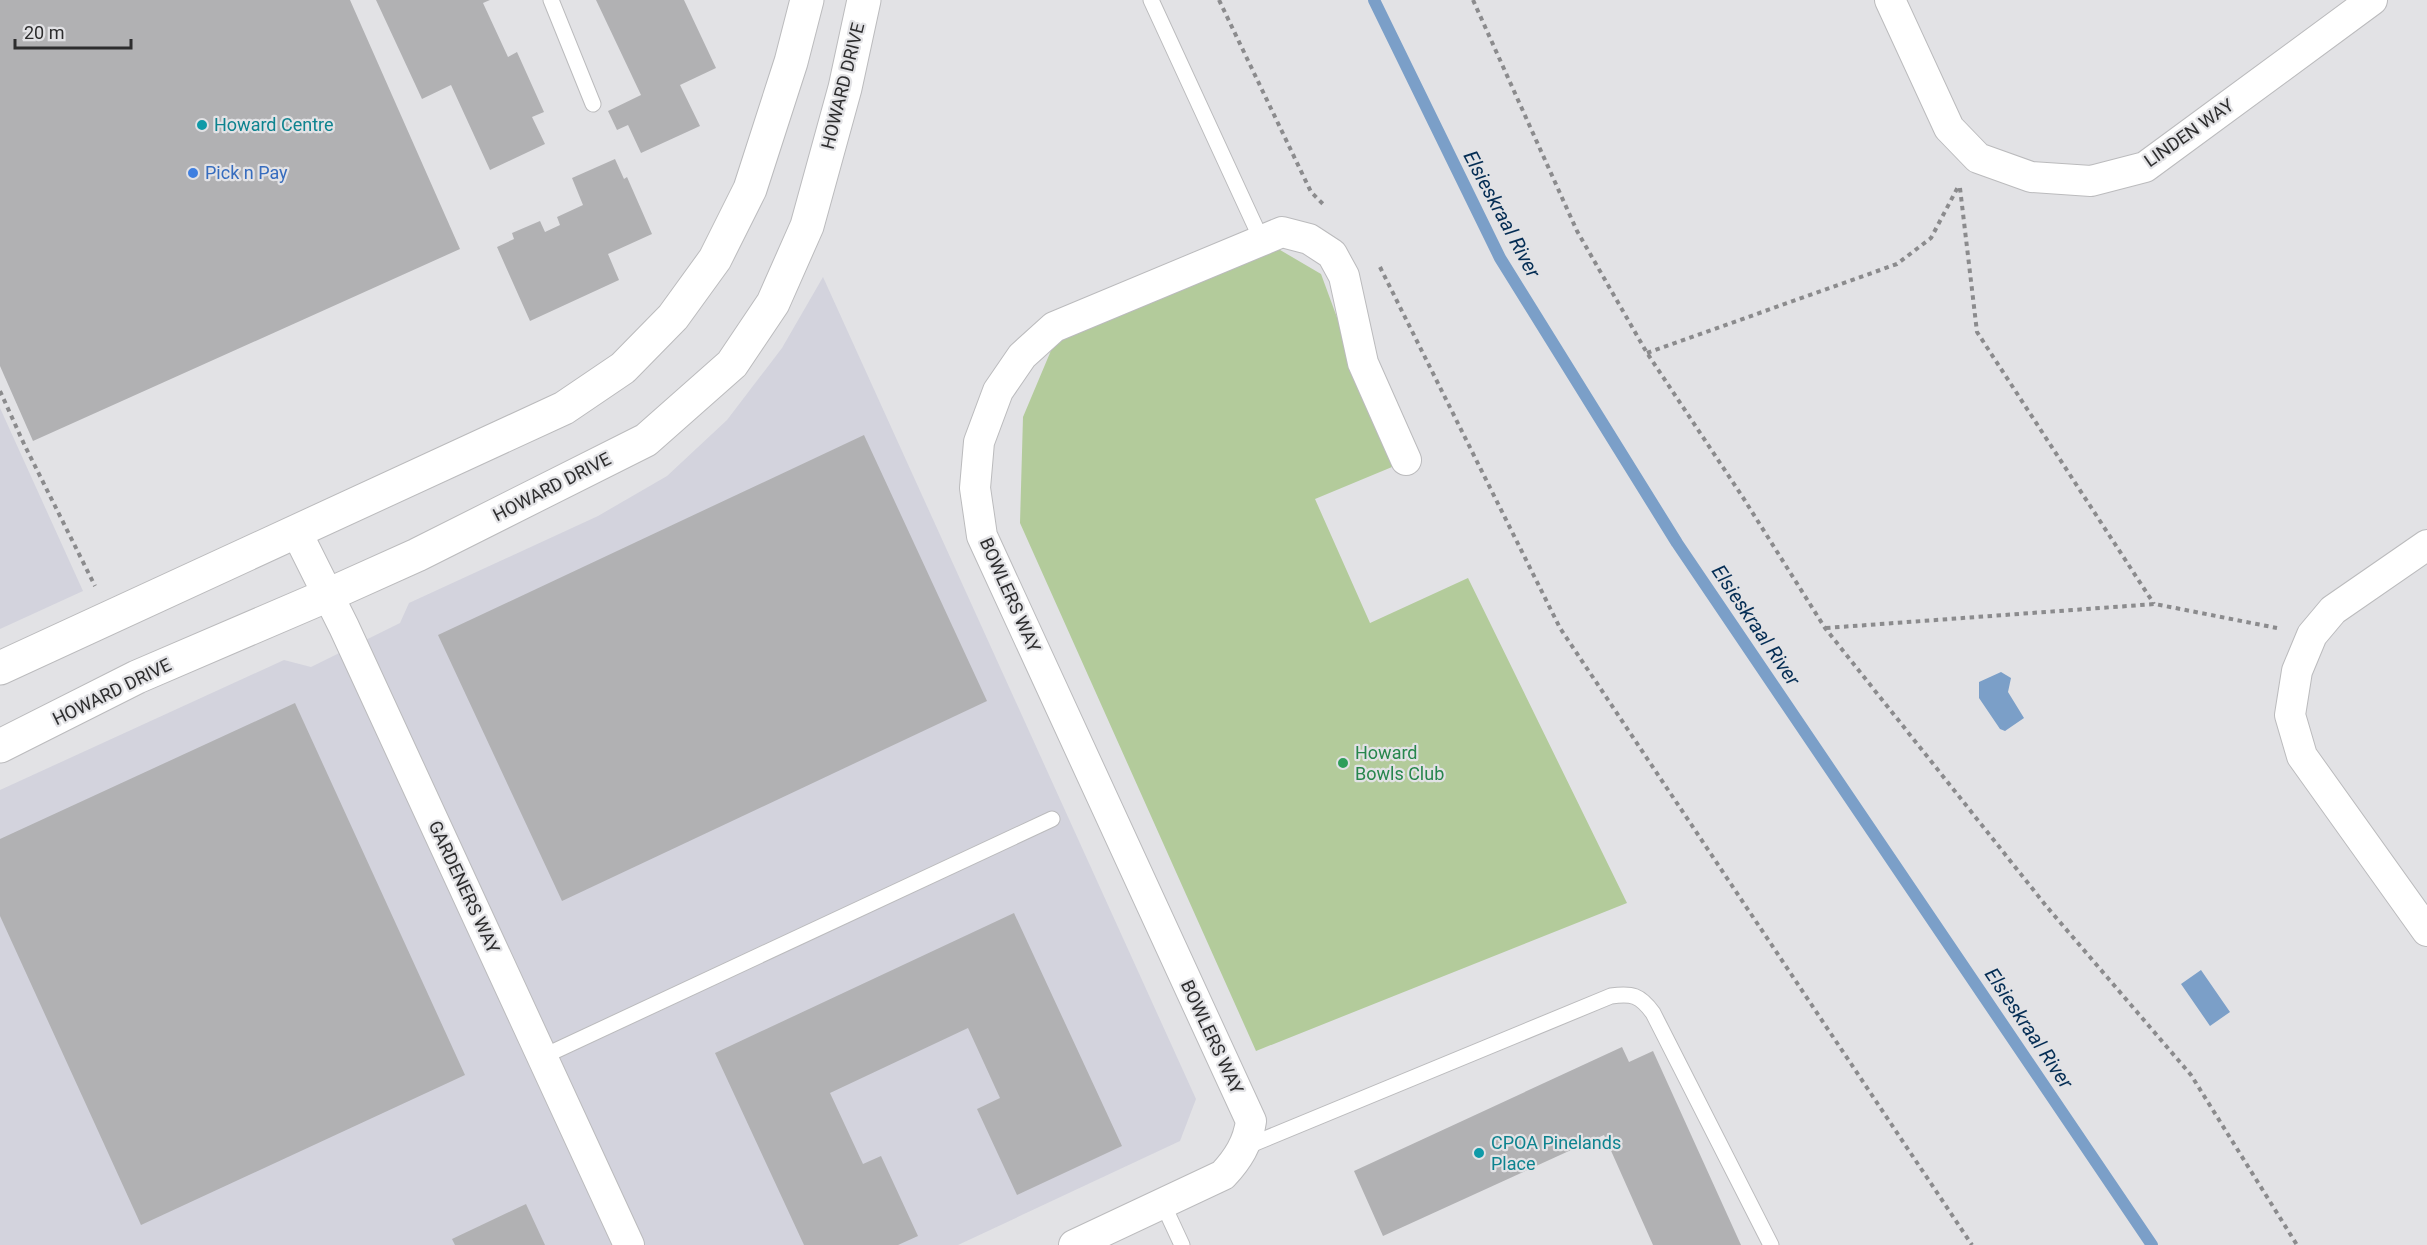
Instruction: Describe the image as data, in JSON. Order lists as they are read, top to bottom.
{
  "streets": {
    "street": [
      "HOWARD DRIVE",
      "LINDEN WAY",
      "BOWLERS WAY",
      "GARDENERS WAY"
    ]
  },
  "crossings": [
    ["HOWARD DRIVE", "GARDENERS WAY"]
  ],
  "water": ["Elsieskraal River"],
  "places": [
    "Howard Centre",
    "Pick n Pay",
    "Howard Bowls Club",
    "CPOA Pinelands Place"
  ],
  "scale_bar": "20 m"
}
